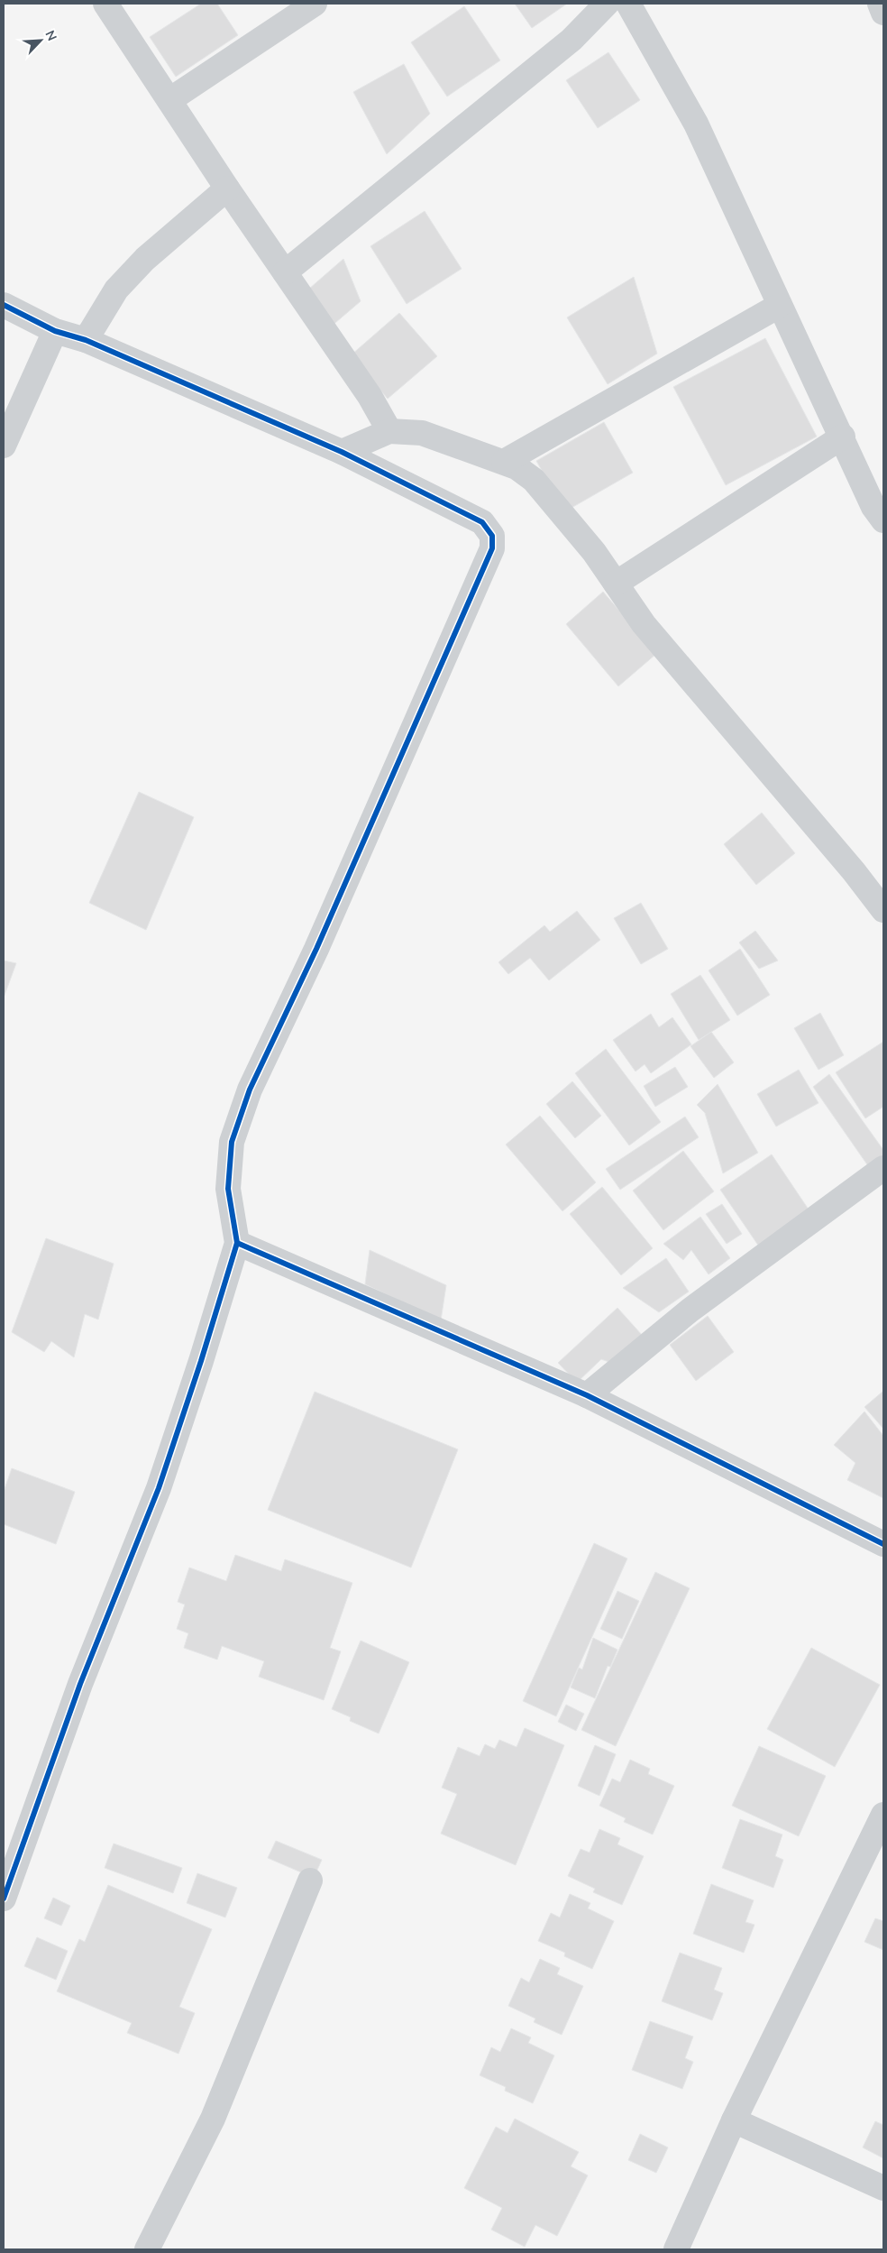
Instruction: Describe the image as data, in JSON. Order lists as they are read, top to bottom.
{
  "north": "top right"
}
